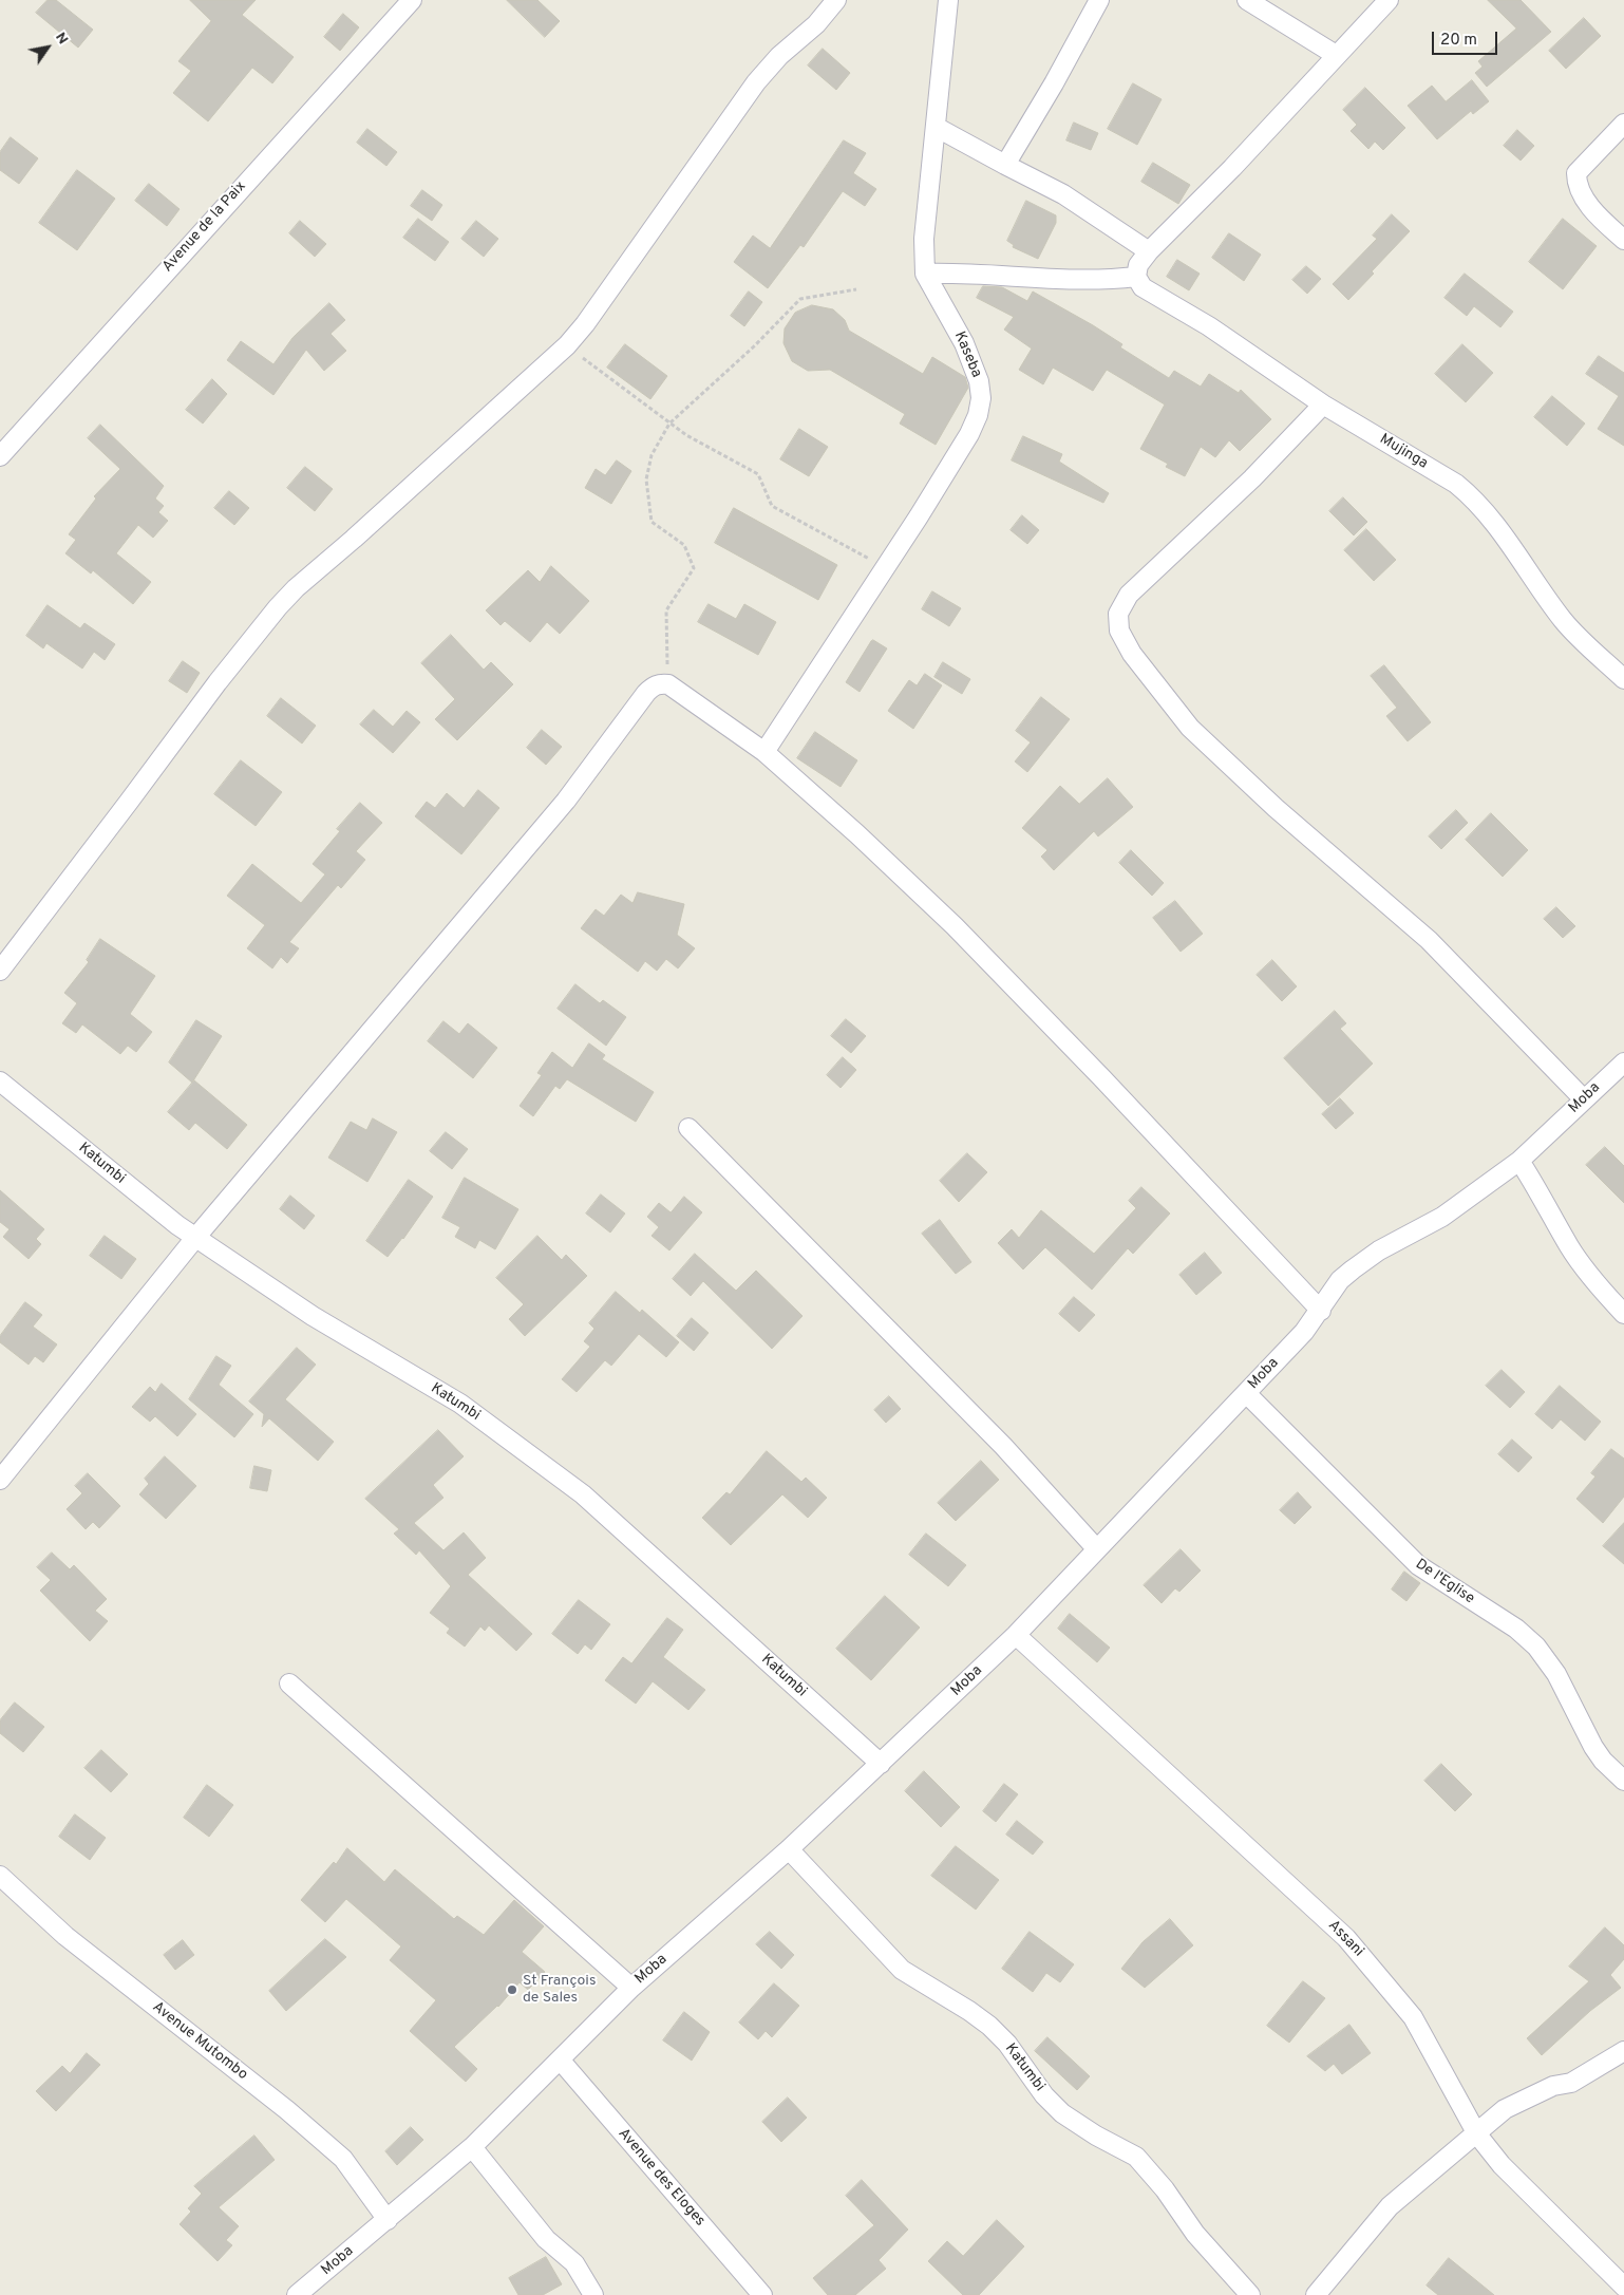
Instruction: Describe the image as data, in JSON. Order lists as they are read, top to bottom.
{
  "streets": {
    "street": [
      "Avenue de la Paix",
      "Kaseba",
      "Mujinga",
      "Moba",
      "Katumbi",
      "De l'Eglise",
      "Assani",
      "Avenue Mutombo",
      "Avenue des Eloges"
    ]
  },
  "crossings": [
    ["Moba", "Katumbi"],
    ["Moba", "De l'Eglise"],
    ["Moba", "Assani"],
    ["Moba", "Avenue Mutombo"],
    ["Moba", "Avenue des Eloges"]
  ],
  "places": ["St François de Sales"],
  "scale_bar": "20 m",
  "north": "top right"
}
